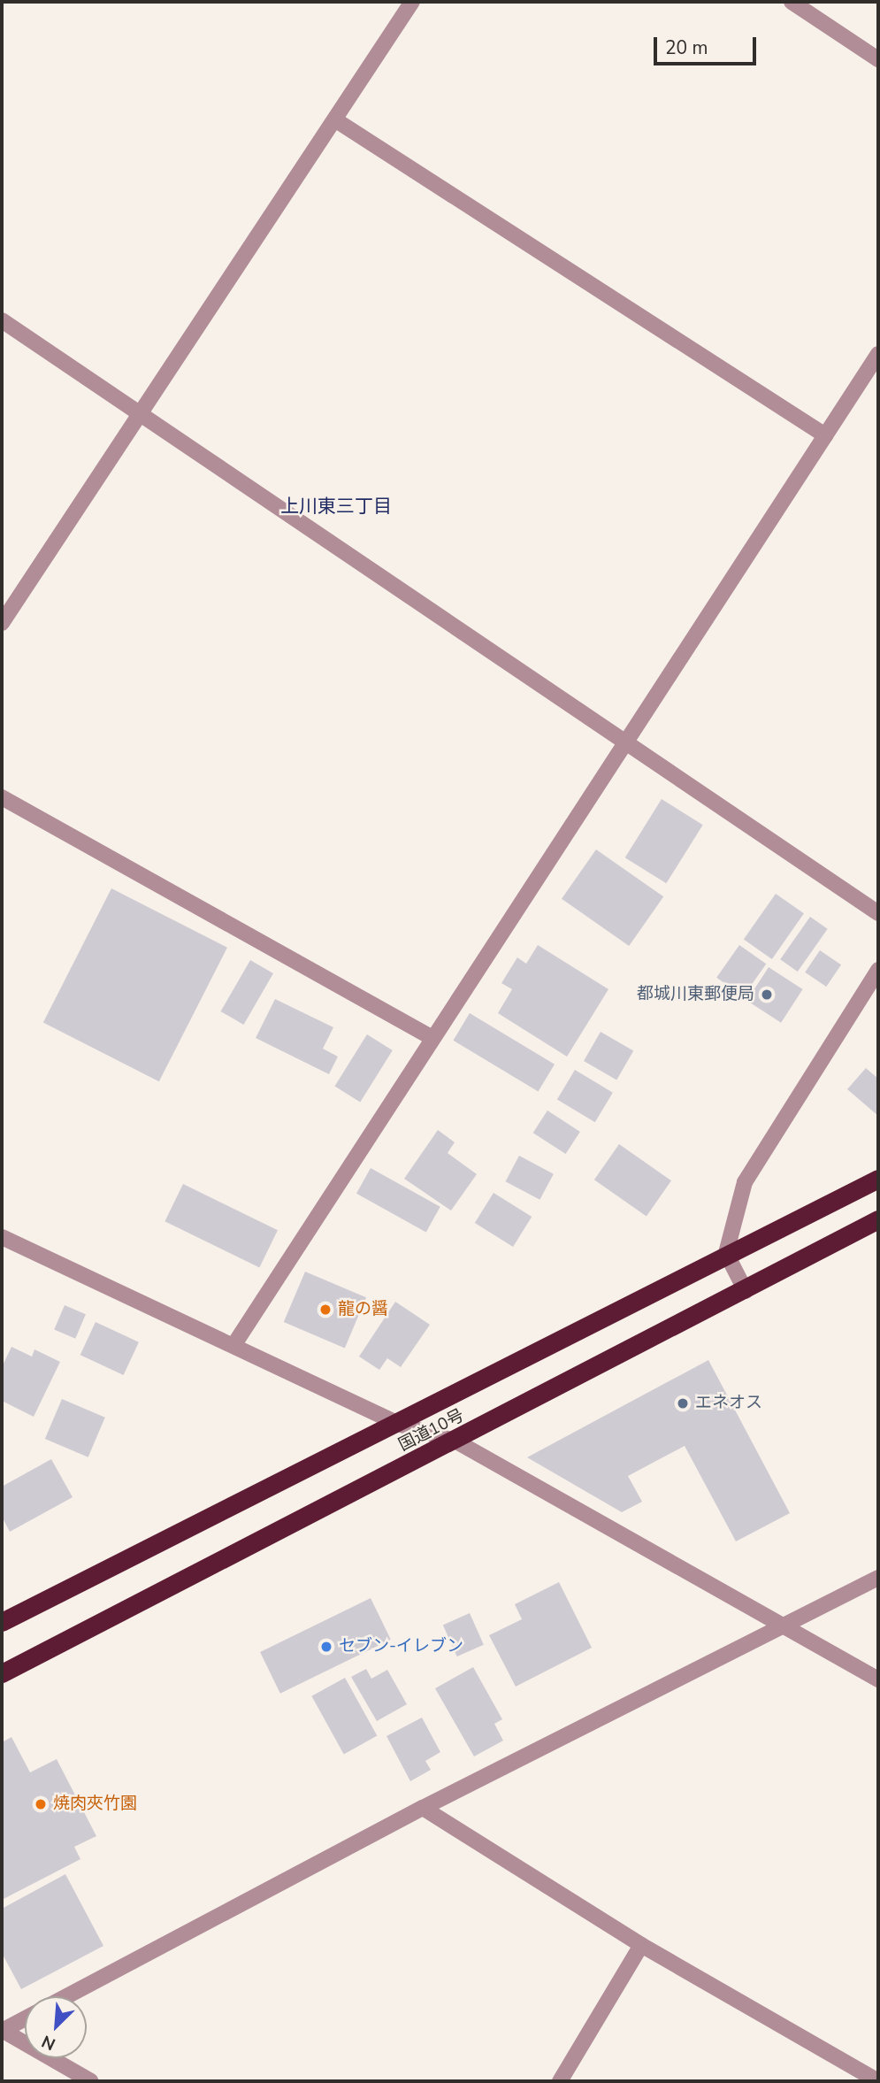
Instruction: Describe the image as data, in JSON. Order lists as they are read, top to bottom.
{
  "streets": {
    "highway": ["国道10号"]
  },
  "districts": ["上川東三丁目"],
  "places": [
    "都城川東郵便局",
    "龍の醤",
    "エネオス",
    "セブン-イレブン",
    "焼肉夾竹園"
  ],
  "scale_bar": "20 m",
  "north": "bottom left"
}
